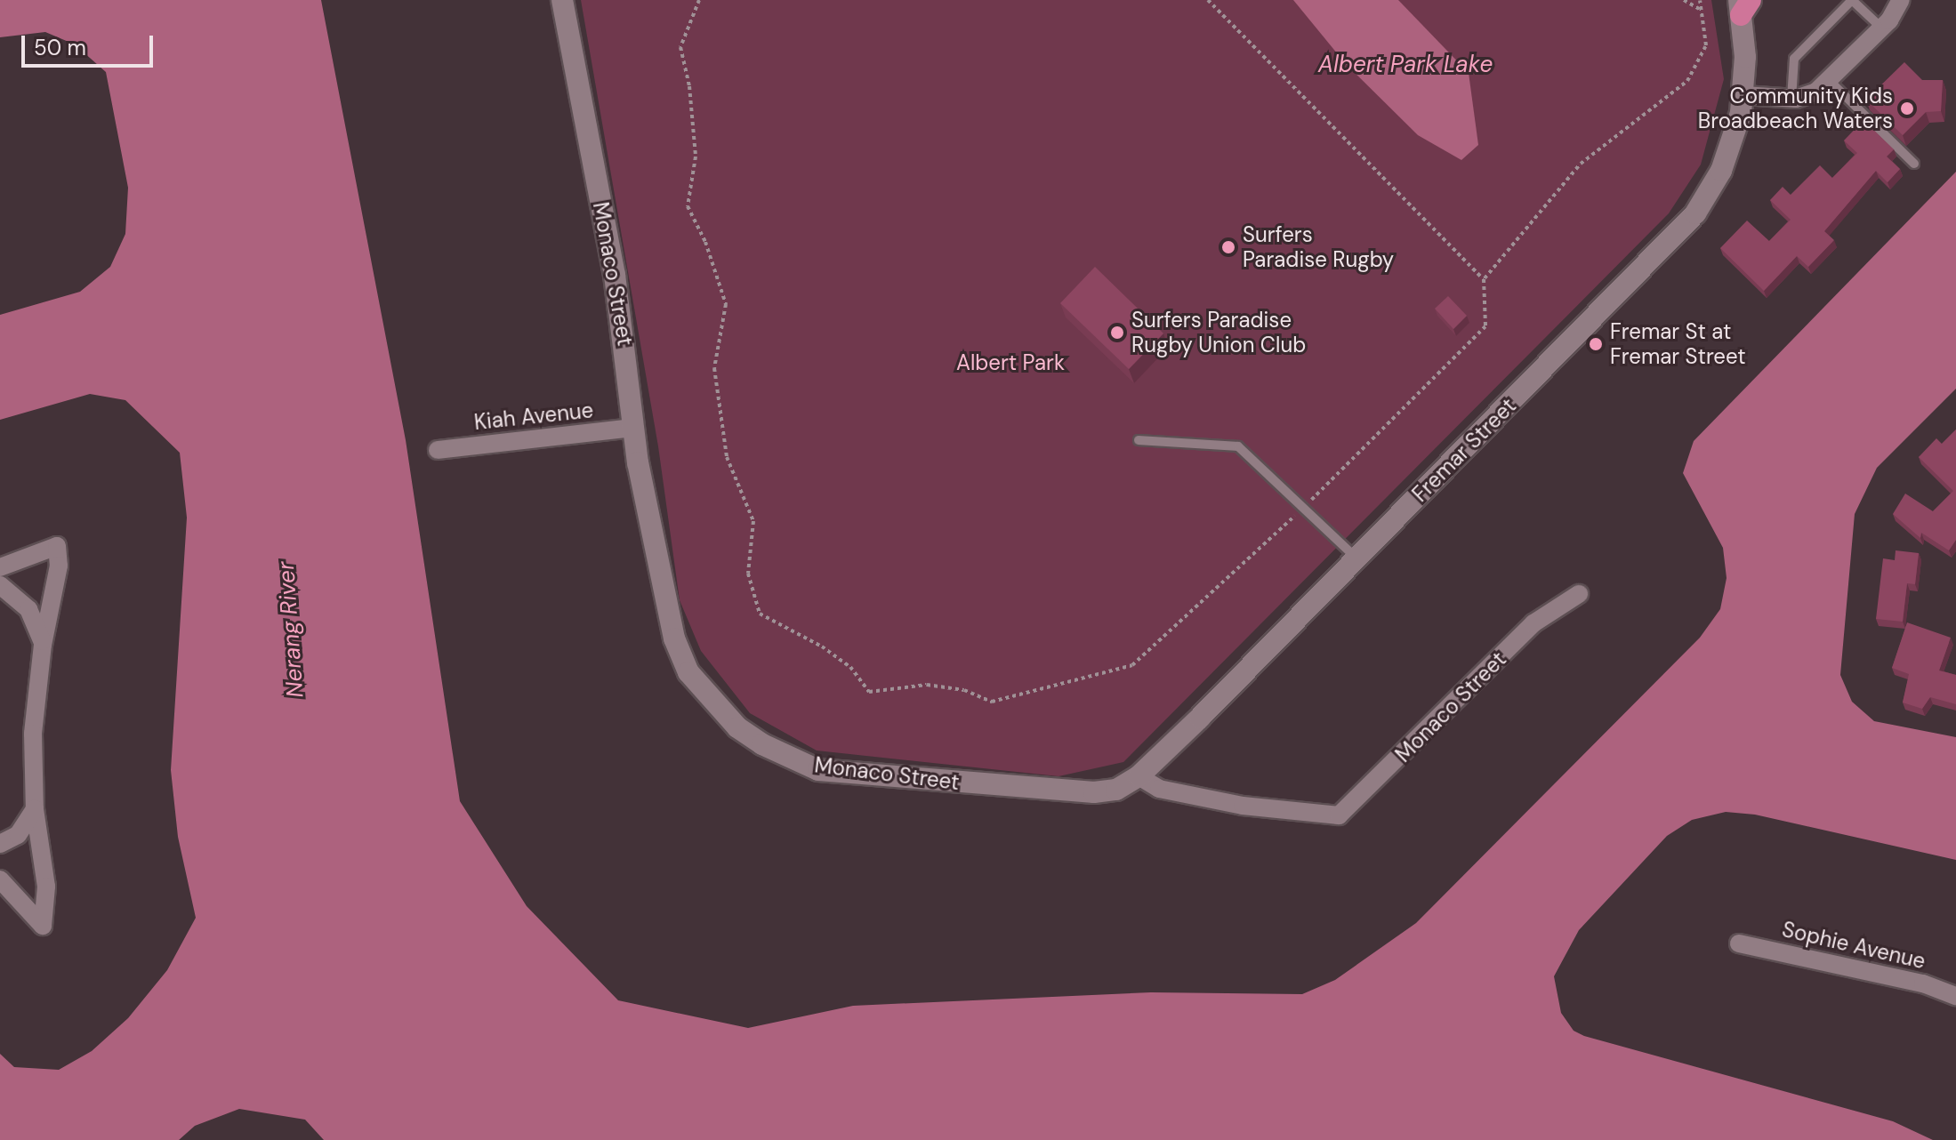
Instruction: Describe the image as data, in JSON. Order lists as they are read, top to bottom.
{
  "streets": {
    "street": [
      "Monaco Street",
      "Kiah Avenue",
      "Fremar Street",
      "Sophie Avenue"
    ]
  },
  "crossings": [
    ["Monaco Street", "Kiah Avenue"],
    ["Monaco Street", "Fremar Street"]
  ],
  "water": ["Albert Park Lake", "Nerang River"],
  "parks": ["Albert Park"],
  "places": [
    "Community Kids Broadbeach Waters",
    "Surfers Paradise Rugby",
    "Surfers Paradise Rugby Union Club",
    "Fremar St at Fremar Street"
  ],
  "scale_bar": "50 m"
}
